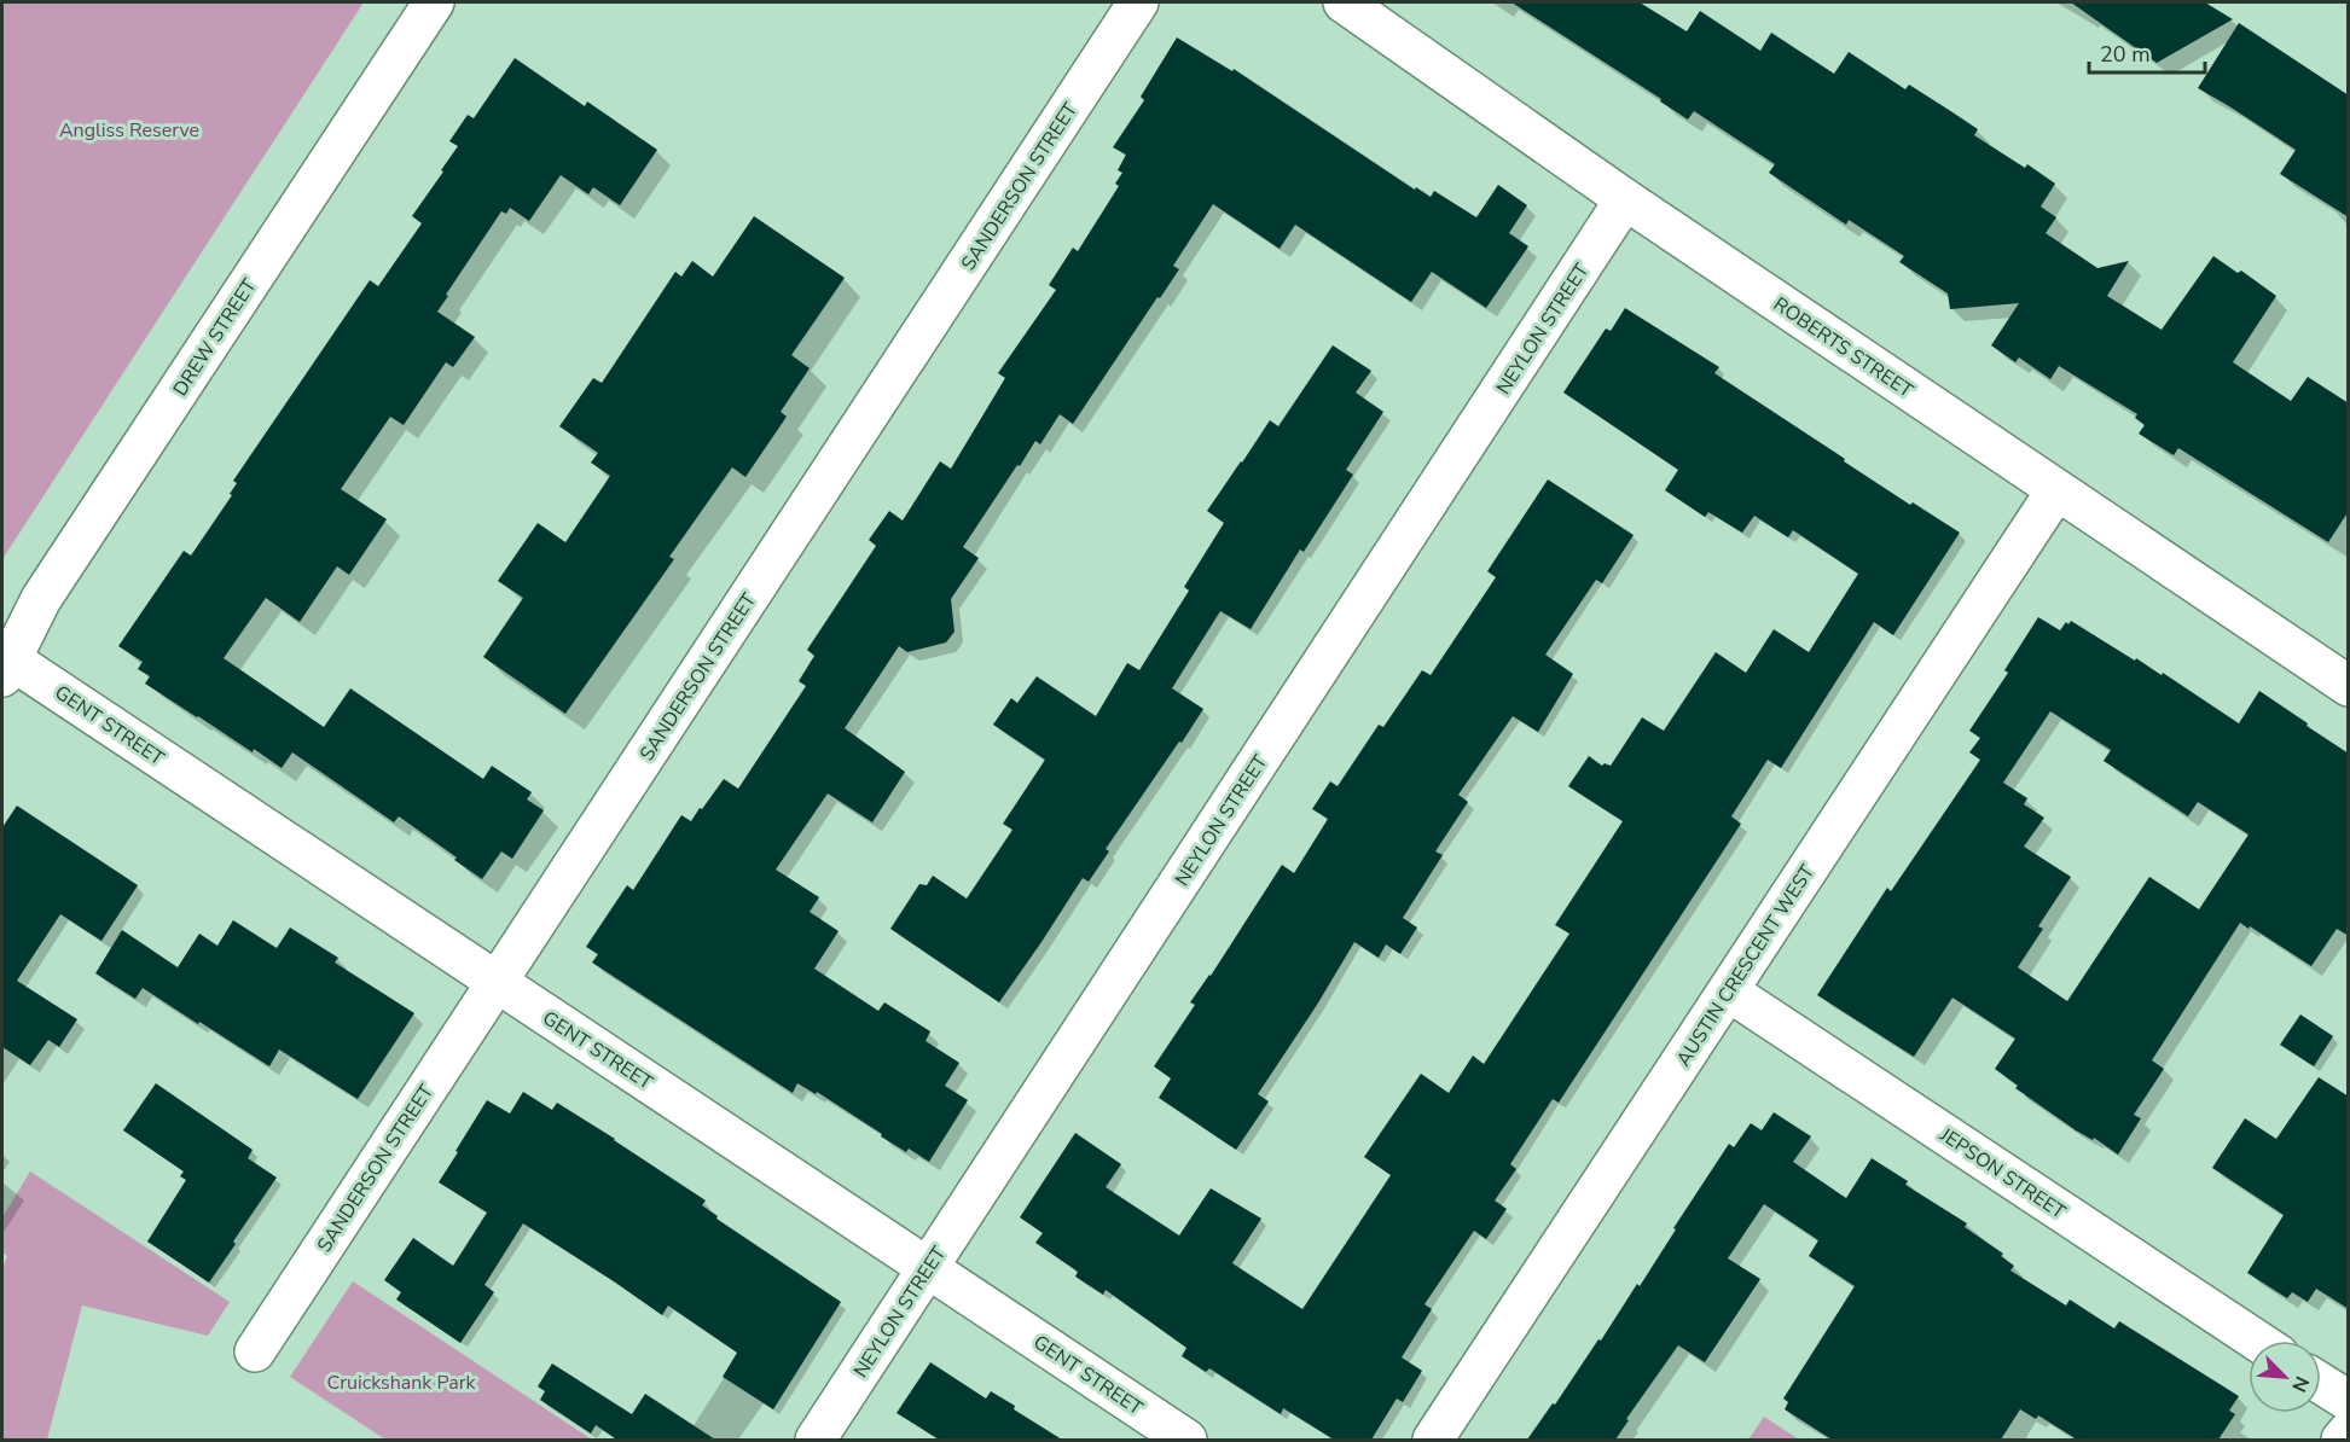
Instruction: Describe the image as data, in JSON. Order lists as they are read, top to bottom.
{
  "streets": {
    "street": [
      "SANDERSON STREET",
      "NEYLON STREET",
      "DREW STREET",
      "ROBERTS STREET",
      "GENT STREET",
      "AUSTIN CRESCENT WEST",
      "JEPSON STREET"
    ]
  },
  "crossings": [
    ["SANDERSON STREET", "GENT STREET"],
    ["NEYLON STREET", "ROBERTS STREET"],
    ["NEYLON STREET", "GENT STREET"],
    ["DREW STREET", "GENT STREET"],
    ["ROBERTS STREET", "AUSTIN CRESCENT WEST"],
    ["AUSTIN CRESCENT WEST", "JEPSON STREET"]
  ],
  "parks": ["Angliss Reserve", "Cruickshank Park"],
  "scale_bar": "20 m",
  "north": "bottom right"
}
